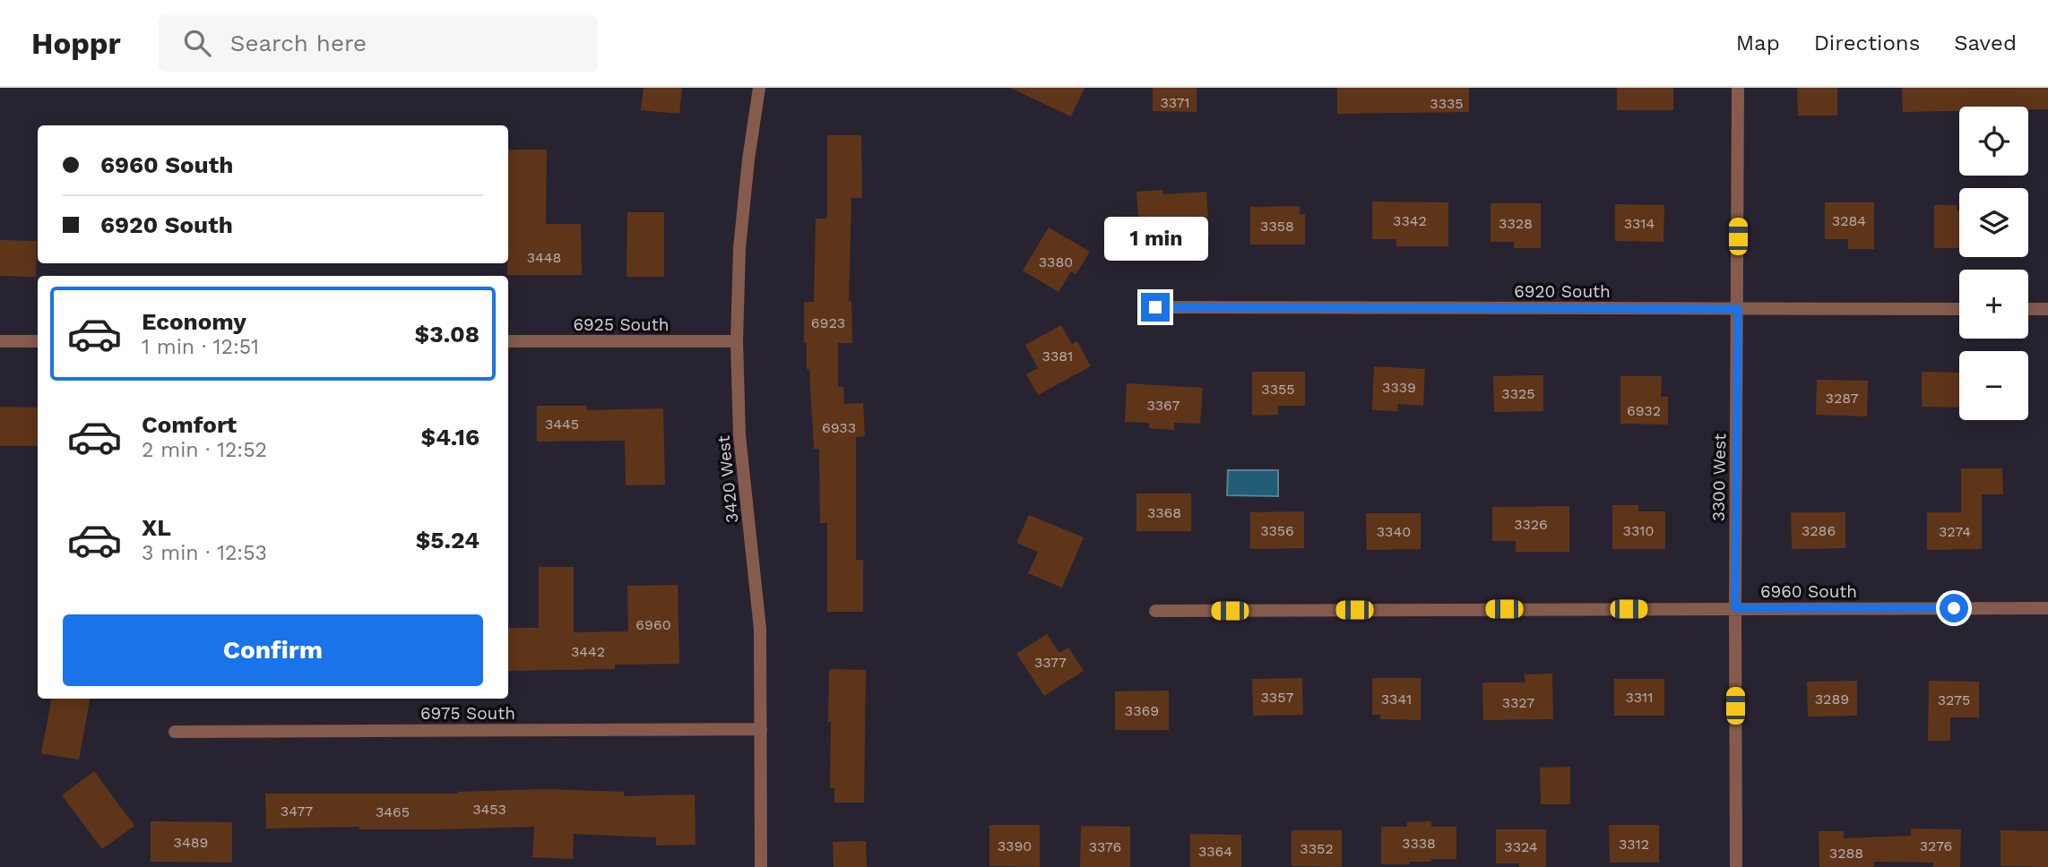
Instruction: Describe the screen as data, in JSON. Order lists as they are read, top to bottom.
{
  "streets": {
    "street": [
      "6920 South",
      "6925 South",
      "3300 West",
      "3420 West",
      "6960 South",
      "6975 South"
    ]
  },
  "crossings": [
    ["6920 South", "3300 West"],
    ["6925 South", "3420 West"],
    ["3300 West", "6960 South"],
    ["3420 West", "6975 South"]
  ],
  "house_numbers": [
    "3371",
    "3335",
    "3342",
    "3284",
    "3328",
    "3314",
    "3358",
    "3448",
    "3380",
    "6923",
    "3381",
    "3339",
    "3355",
    "3325",
    "3287",
    "3367",
    "6932",
    "3445",
    "6933",
    "3368",
    "3326",
    "3356",
    "3310",
    "3286",
    "3340",
    "3274",
    "6960",
    "3442",
    "3377",
    "3357",
    "3311",
    "3341",
    "3289",
    "3275",
    "3327",
    "3369",
    "3453",
    "3477",
    "3465",
    "3489",
    "3338",
    "3312",
    "3390",
    "3276",
    "3376",
    "3324",
    "3352",
    "3364",
    "3288"
  ],
  "page": {
    "header": "Hoppr",
    "search": "Search here",
    "nav": ["Map", "Directions", "Saved"],
    "map_buttons": ["+", "−"],
    "banner": ["6960 South", "6920 South"],
    "bubble": "1 min",
    "list": [
      {
        "name": "Economy",
        "note": "1 min · 12:51",
        "value": "$3.08"
      },
      {
        "name": "Comfort",
        "note": "2 min · 12:52",
        "value": "$4.16"
      },
      {
        "name": "XL",
        "note": "3 min · 12:53",
        "value": "$5.24"
      }
    ],
    "buttons": "Confirm"
  }
}
